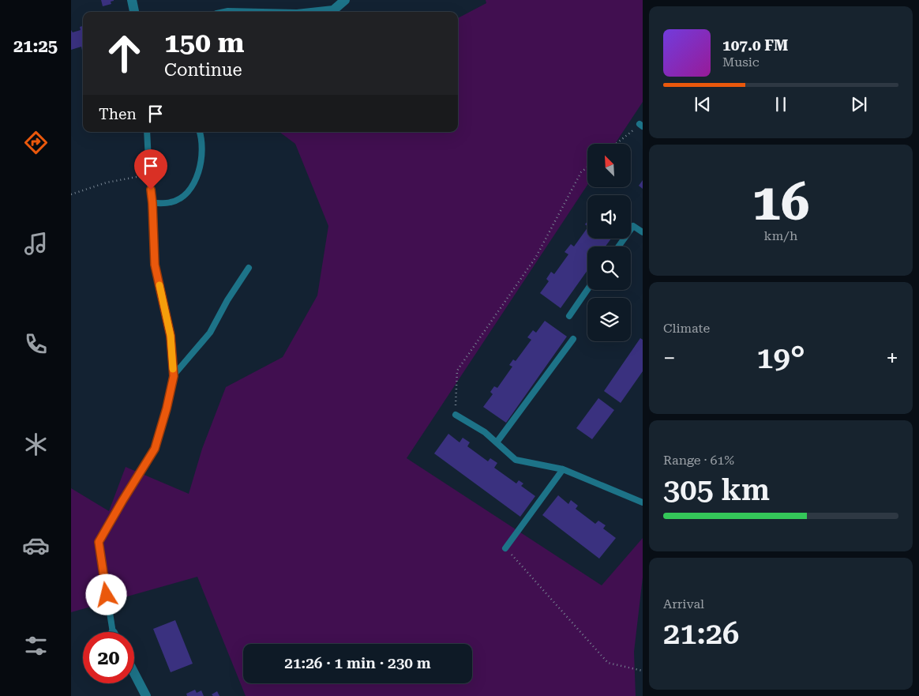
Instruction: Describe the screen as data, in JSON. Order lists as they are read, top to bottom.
{
  "north": "top left",
  "page": {
    "tabs": "21:25",
    "turn": ["150 m", "Continue"],
    "song": ["107.0 FM", "Music"],
    "then": "Then",
    "tile": [
      ["16", "km/h"],
      "Climate",
      ["Range · 61%", "305 km"],
      ["Arrival", "21:26"]
    ],
    "heat": ["−", "19°", "+"],
    "limit": "20",
    "trip": "21:26 · 1 min · 230 m"
  }
}
